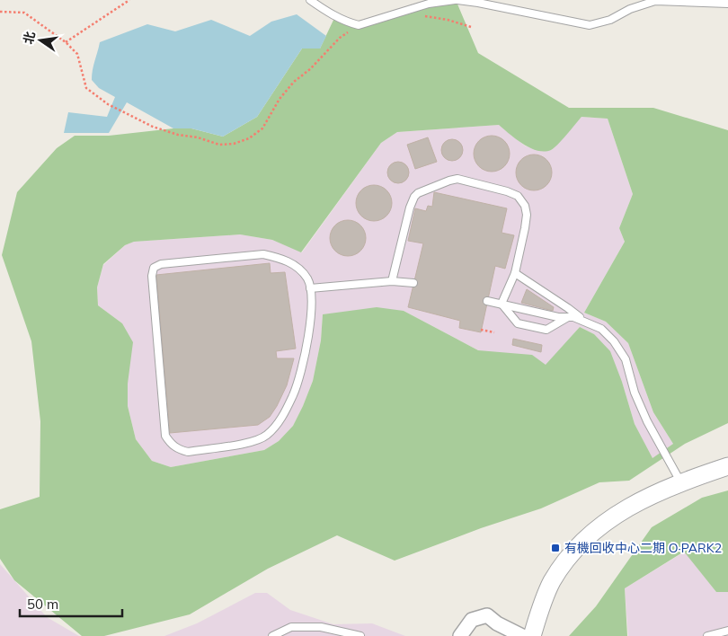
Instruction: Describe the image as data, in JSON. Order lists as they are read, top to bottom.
{
  "places": {
    "transit": ["有機回收中心二期 O·PARK2"]
  },
  "scale_bar": "50 m",
  "north": "left"
}
